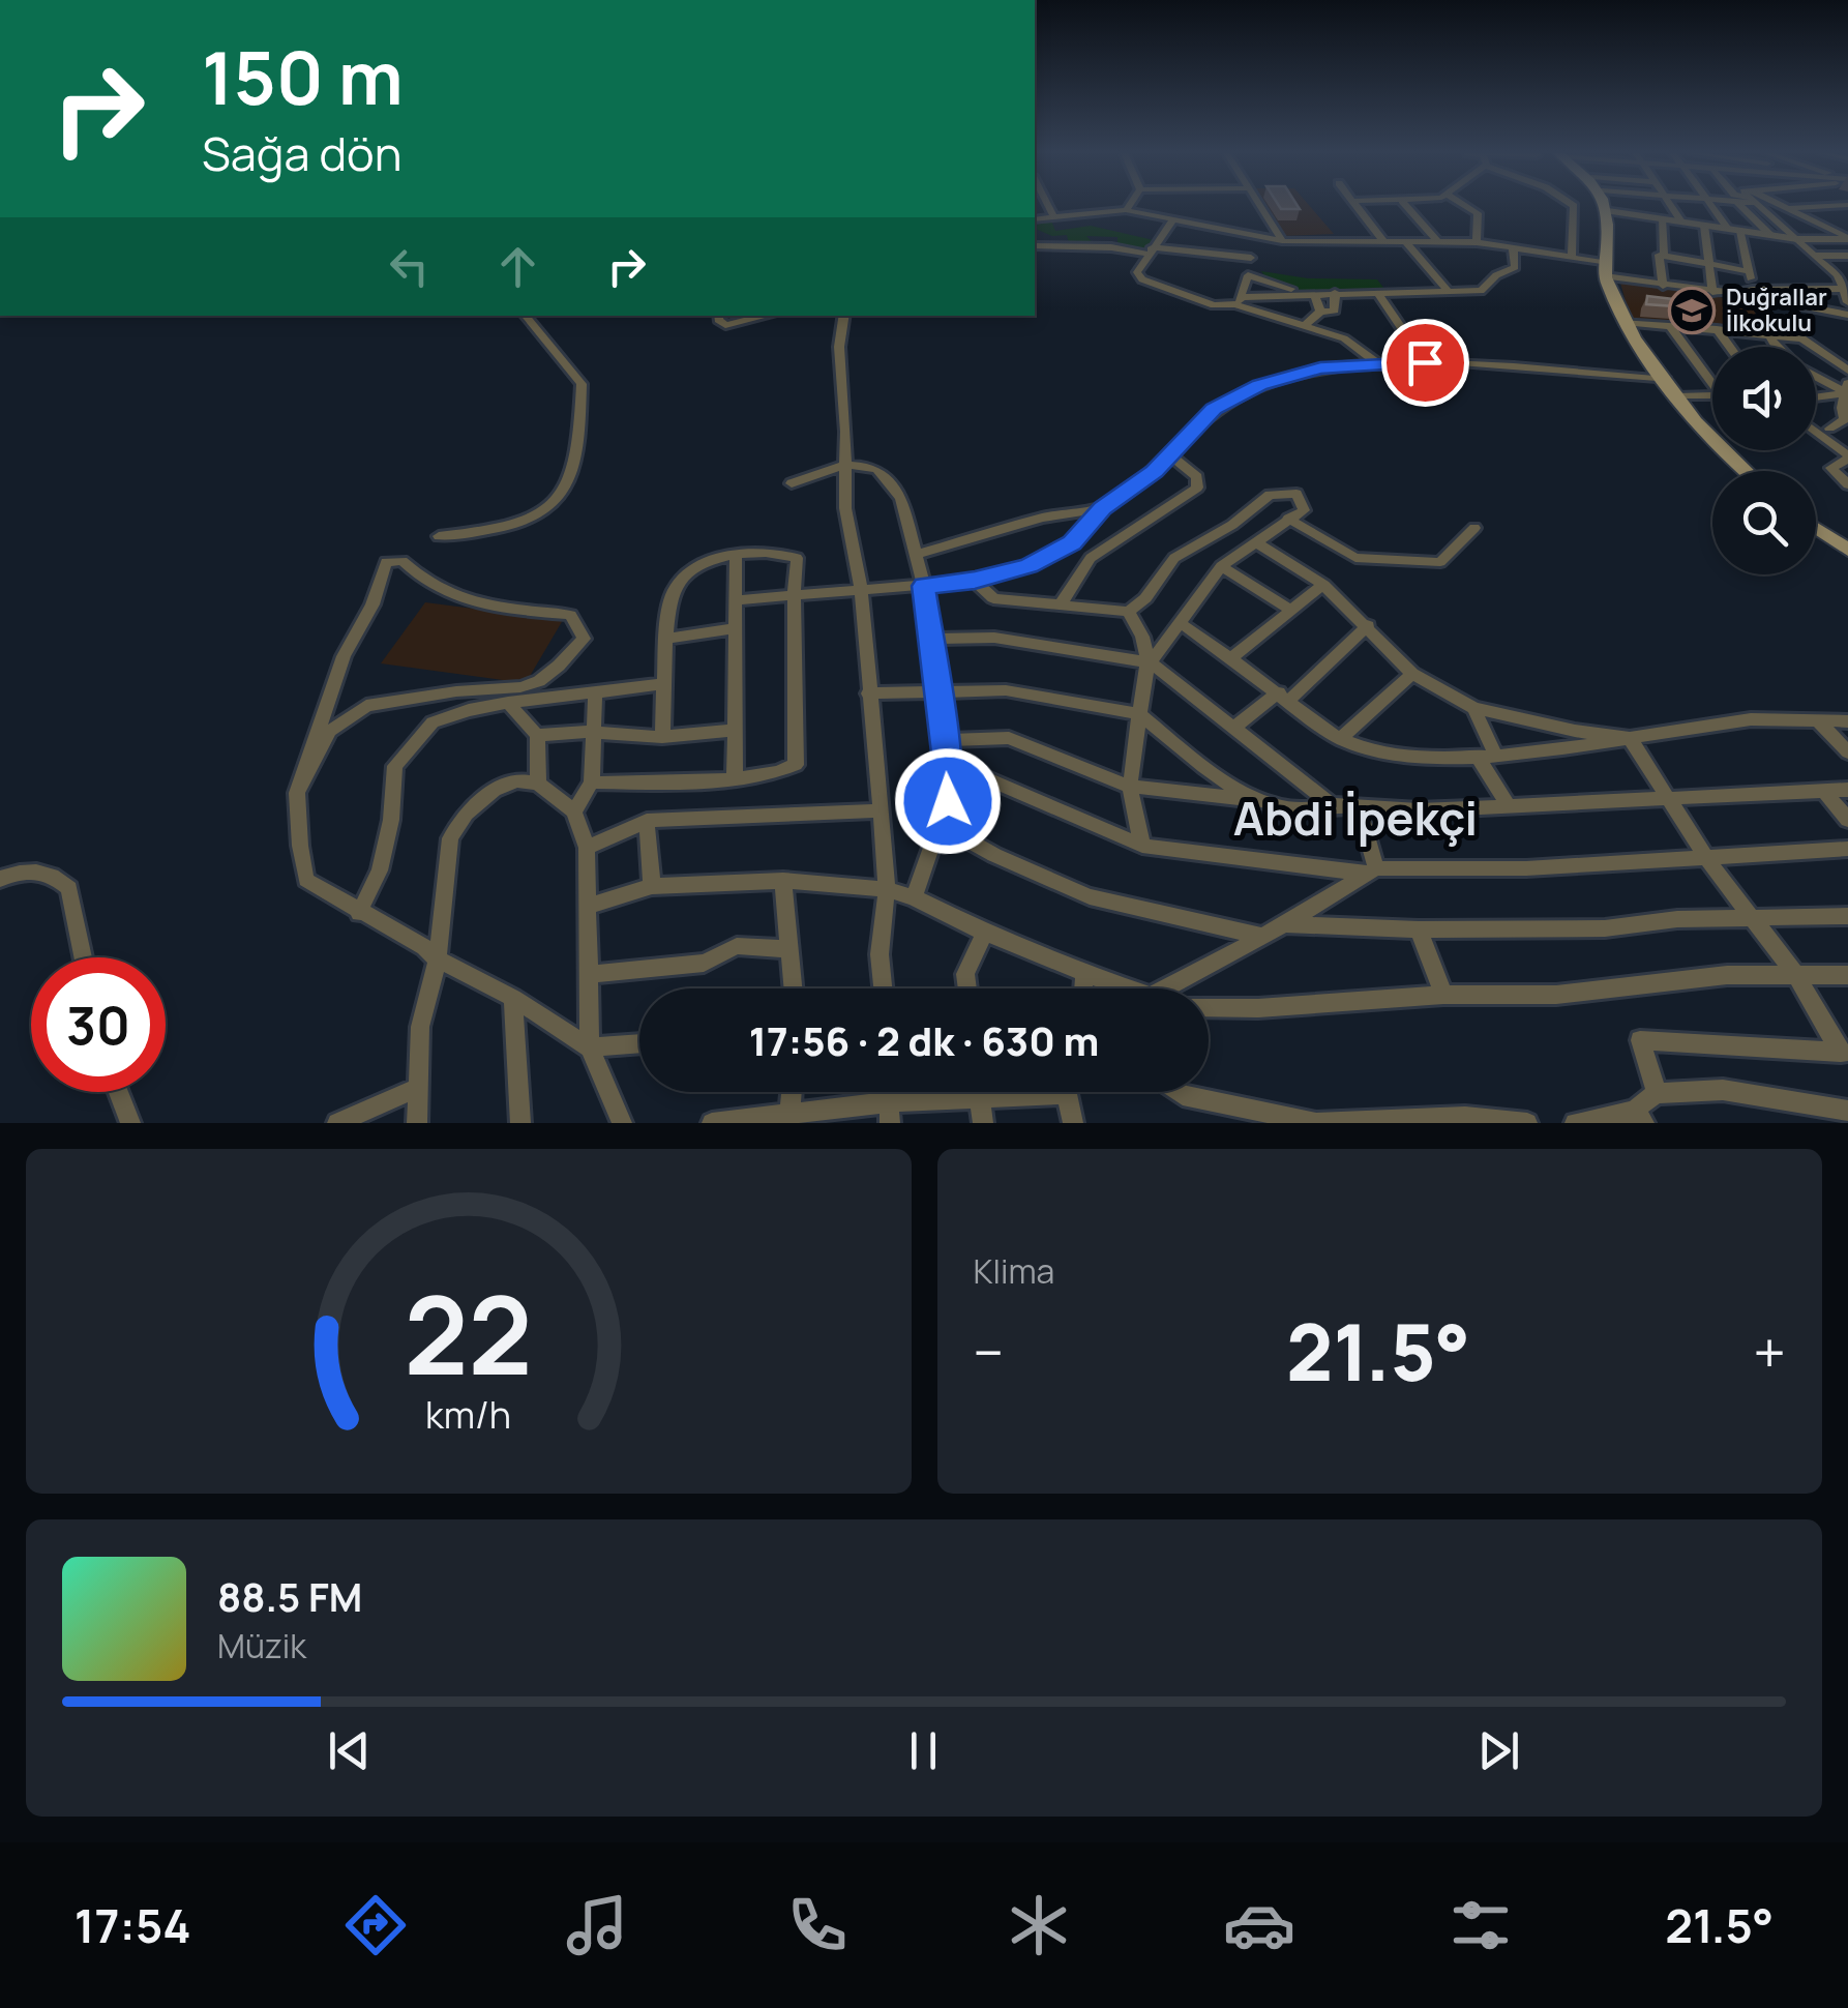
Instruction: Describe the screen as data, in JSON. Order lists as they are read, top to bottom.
{
  "districts": ["Abdi İpekçi"],
  "places": {
    "school or university": ["Duğrallar İlkokulu"]
  },
  "page": {
    "turn": ["150 m", "Sağa dön"],
    "limit": "30",
    "trip": "17:56 · 2 dk · 630 m",
    "tile": "Klima",
    "heat": ["−", "21.5°", "+"],
    "song": ["88.5 FM", "Müzik"],
    "tabs": ["17:54", "21.5°"],
    "gauge": ["22", "km/h"]
  }
}
